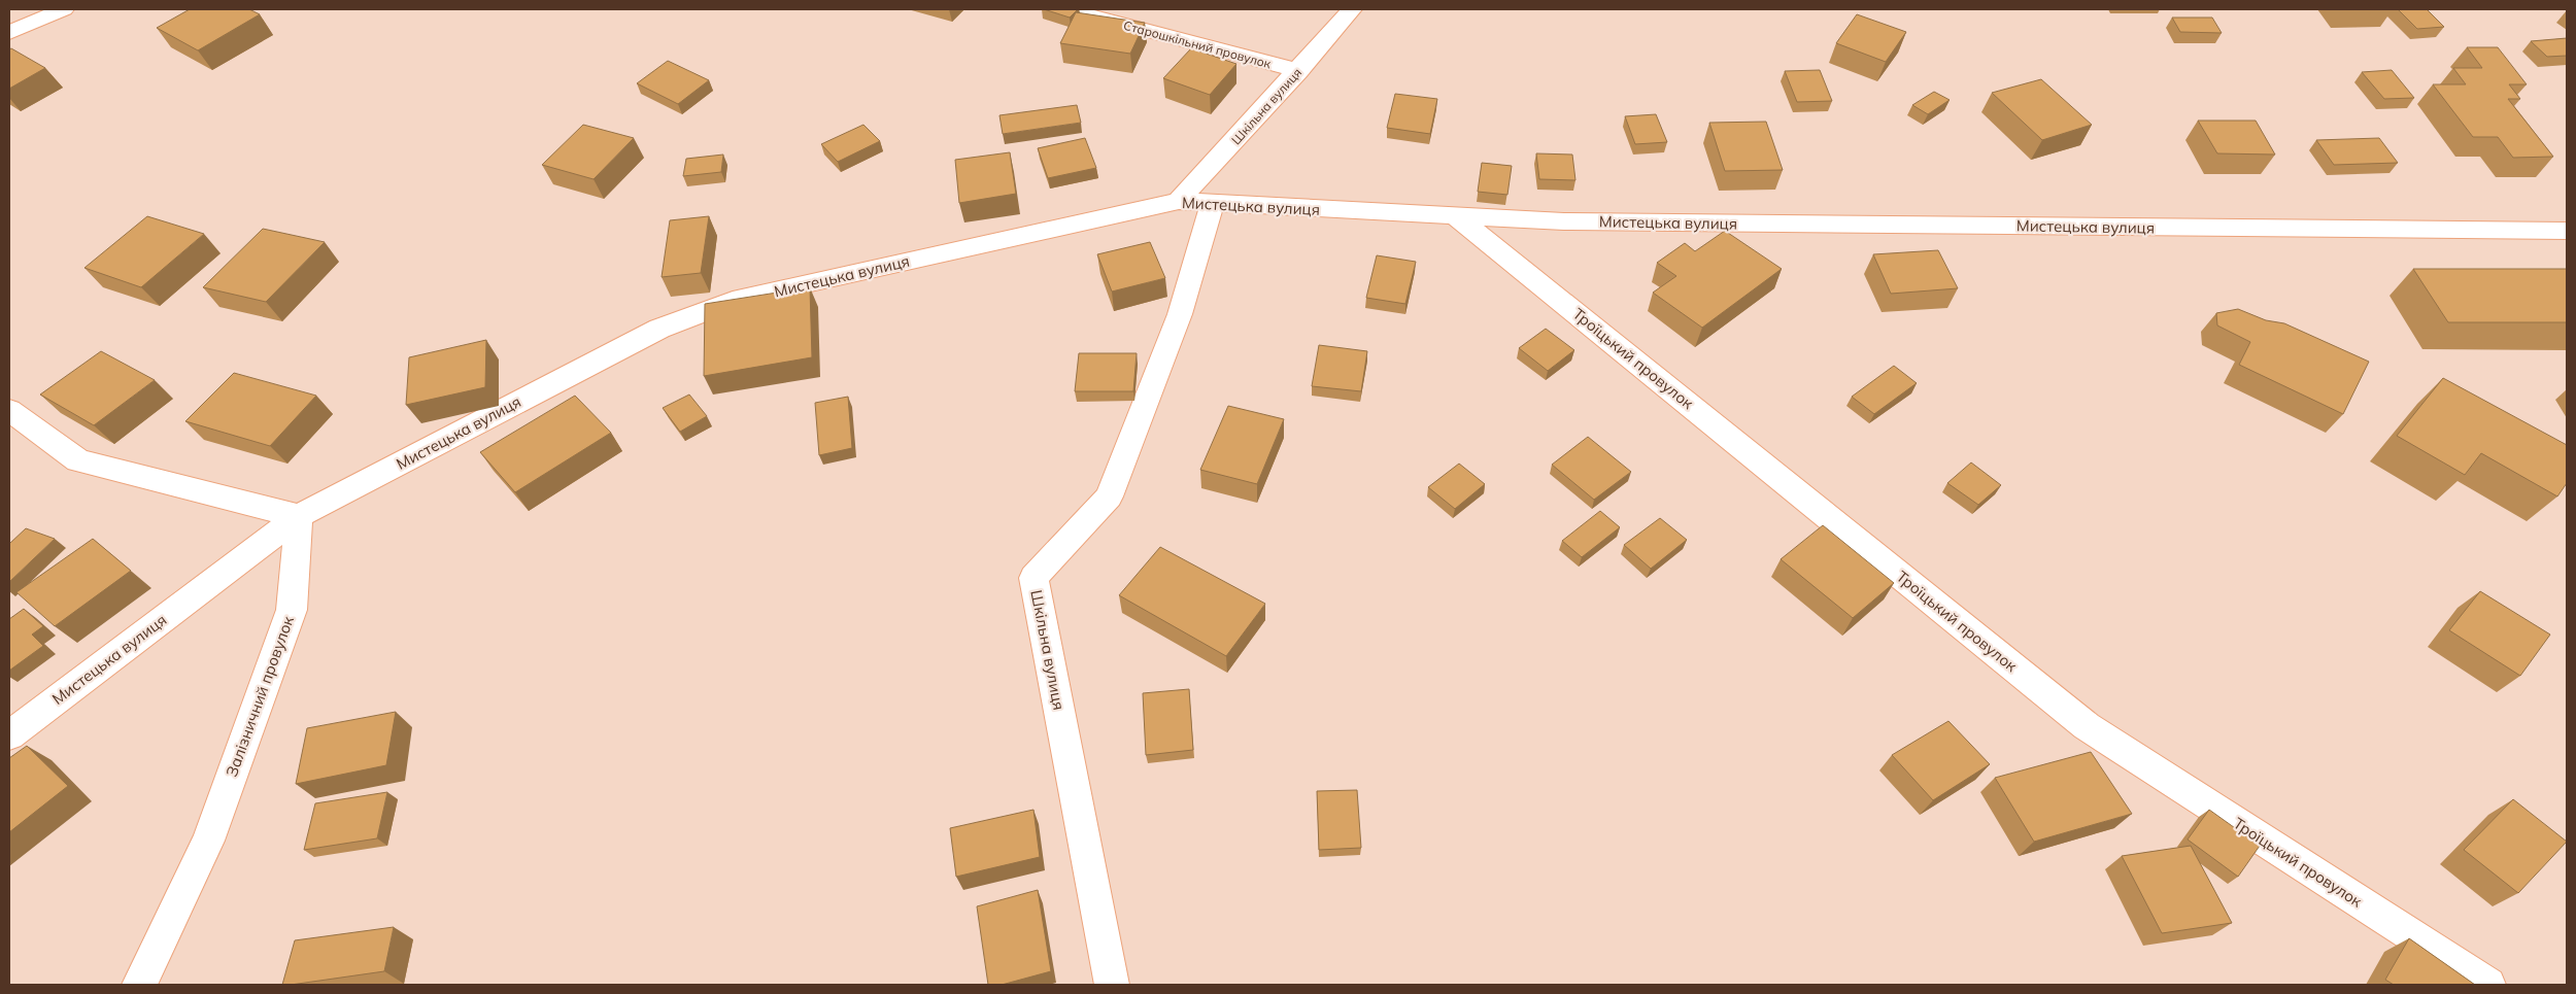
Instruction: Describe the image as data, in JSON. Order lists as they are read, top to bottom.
{
  "streets": {
    "street": [
      "Старошкільний провулок",
      "Шкільна вулиця",
      "Мистецька вулиця",
      "Троїцький провулок",
      "Залізничний провулок"
    ]
  },
  "crossings": [
    ["Старошкільний провулок", "Шкільна вулиця"],
    ["Шкільна вулиця", "Мистецька вулиця"],
    ["Мистецька вулиця", "Троїцький провулок"],
    ["Мистецька вулиця", "Залізничний провулок"]
  ]
}
